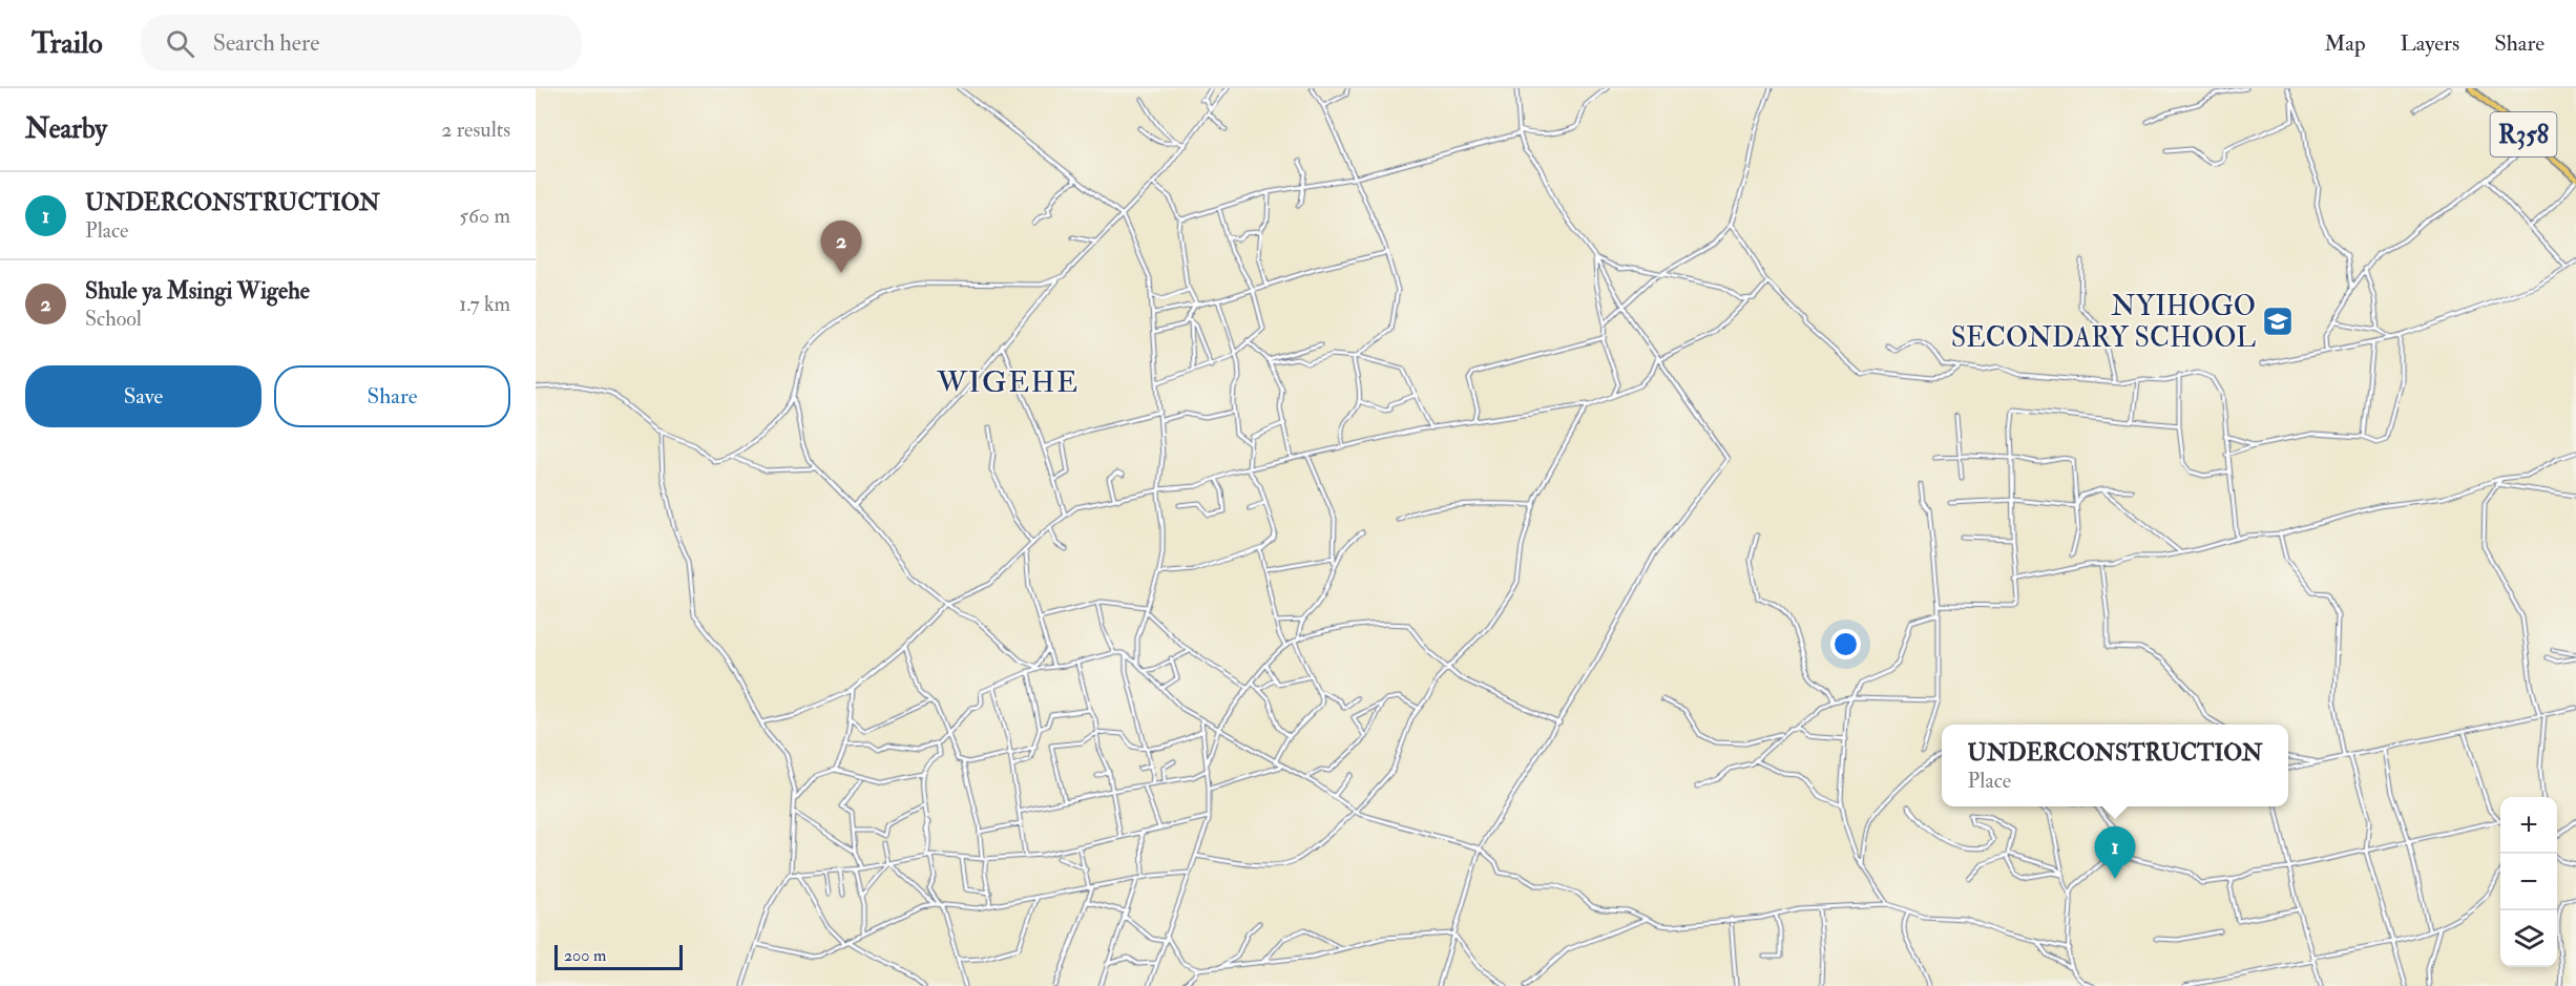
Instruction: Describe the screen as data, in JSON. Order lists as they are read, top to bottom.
{
  "streets": {
    "main road": ["R358"]
  },
  "districts": ["WIGEHE"],
  "places": {
    "school or university": ["NYIHOGO SECONDARY SCHOOL"]
  },
  "scale_bar": "200 m",
  "page": {
    "header": "Trailo",
    "search": "Search here",
    "nav": ["Map", "Layers", "Share"],
    "heading": ["Nearby", "2 results"],
    "list": [
      {
        "mark": "1",
        "name": "UNDERCONSTRUCTION",
        "note": "Place",
        "value": "560 m"
      },
      {
        "mark": "2",
        "name": "Shule ya Msingi Wigehe",
        "note": "School",
        "value": "1.7 km"
      }
    ],
    "pins": ["2", "1"],
    "buttons": ["Save", "Share"],
    "popup": ["UNDERCONSTRUCTION", "Place"],
    "map_buttons": ["+", "−"],
    "scale": "200 m"
  }
}
